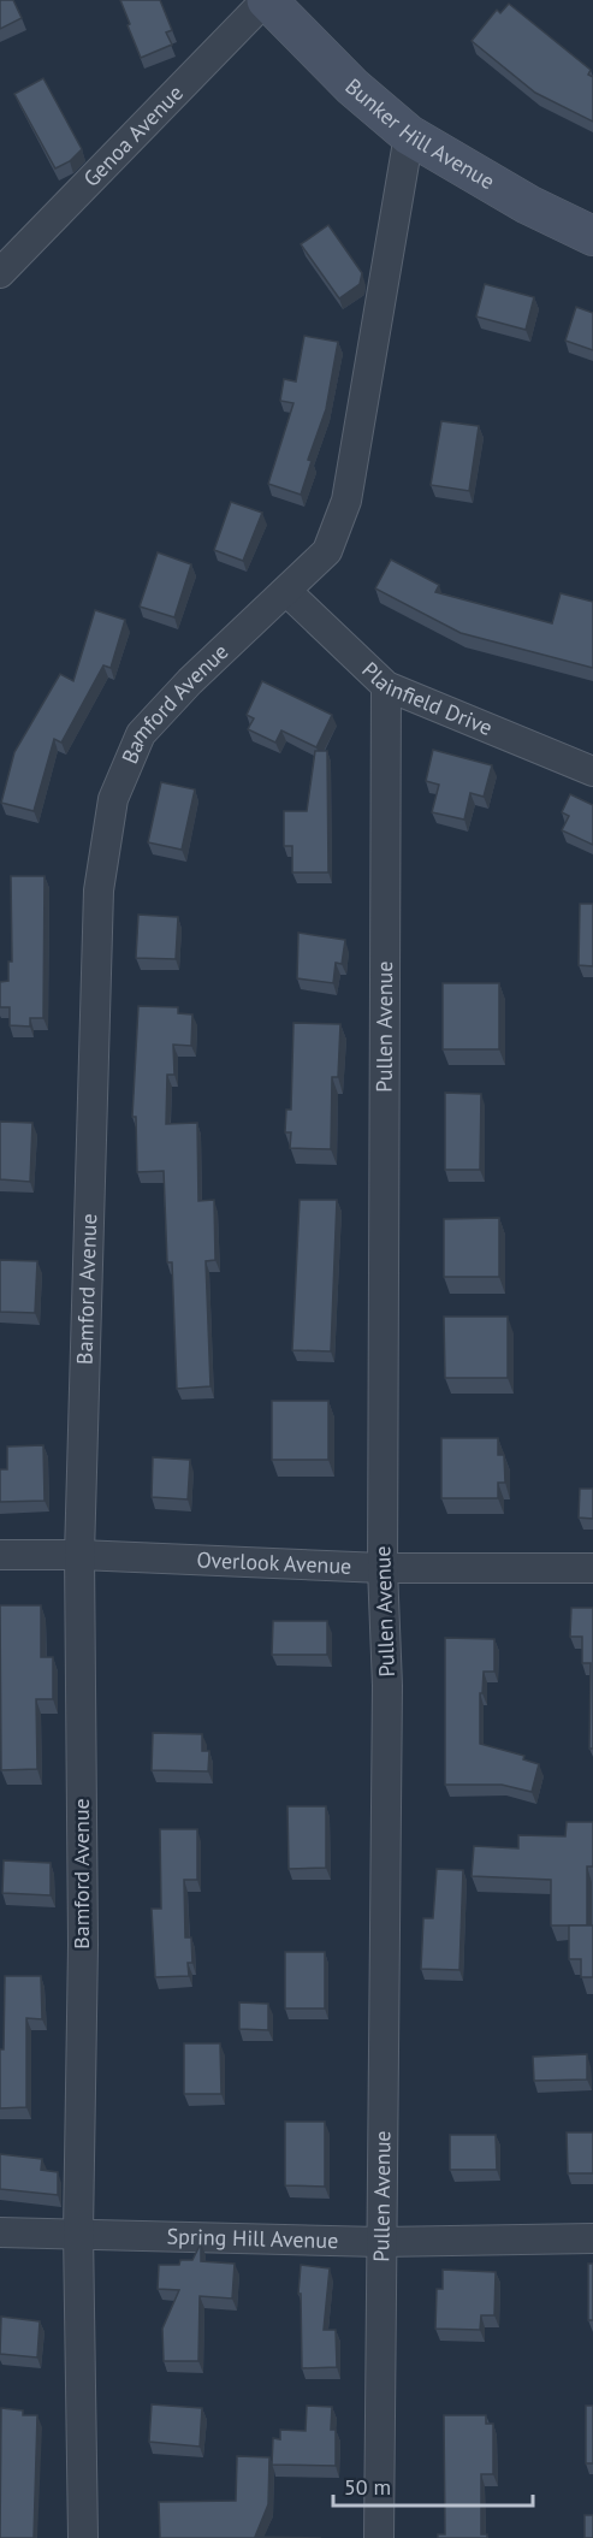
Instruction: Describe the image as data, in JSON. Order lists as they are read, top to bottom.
{
  "streets": {
    "main road": ["Bunker Hill Avenue"],
    "street": [
      "Genoa Avenue",
      "Plainfield Drive",
      "Bamford Avenue",
      "Pullen Avenue",
      "Overlook Avenue",
      "Spring Hill Avenue"
    ]
  },
  "crossings": [
    ["Bunker Hill Avenue", "Genoa Avenue"],
    ["Bunker Hill Avenue", "Bamford Avenue"],
    ["Plainfield Drive", "Bamford Avenue"],
    ["Plainfield Drive", "Pullen Avenue"],
    ["Bamford Avenue", "Overlook Avenue"],
    ["Bamford Avenue", "Spring Hill Avenue"],
    ["Pullen Avenue", "Overlook Avenue"],
    ["Pullen Avenue", "Spring Hill Avenue"]
  ],
  "scale_bar": "50 m"
}
